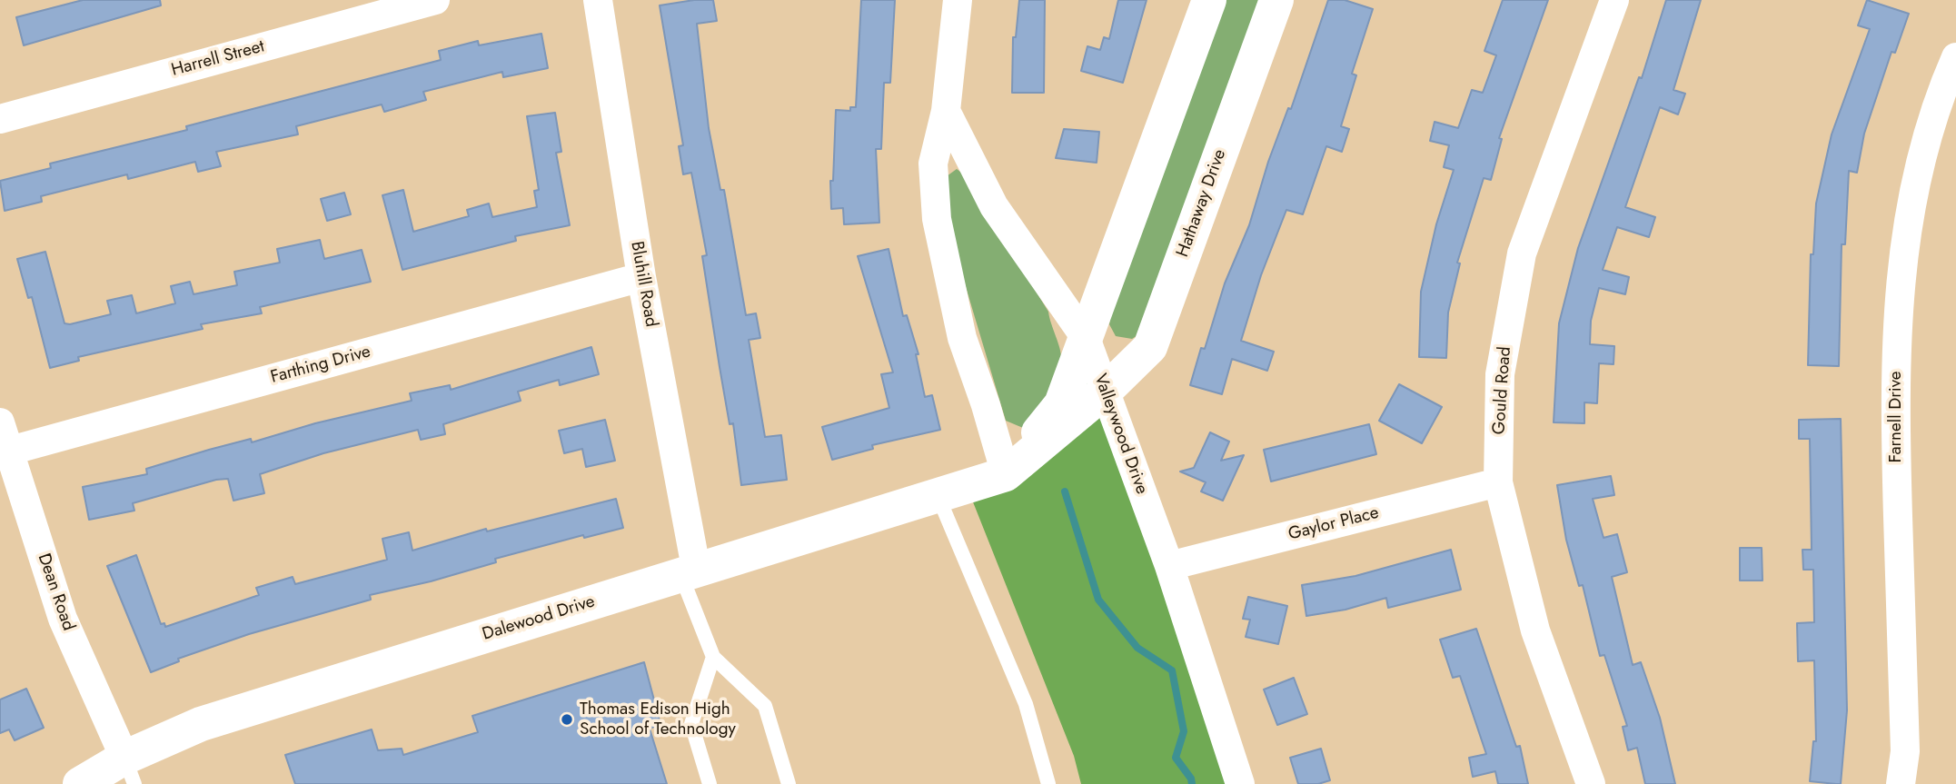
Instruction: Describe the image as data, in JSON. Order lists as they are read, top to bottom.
{
  "streets": {
    "street": [
      "Harrell Street",
      "Hathaway Drive",
      "Bluhill Road",
      "Farthing Drive",
      "Gould Road",
      "Farnell Drive",
      "Valleywood Drive",
      "Gaylor Place",
      "Dean Road",
      "Dalewood Drive"
    ]
  },
  "crossings": [
    ["Hathaway Drive", "Valleywood Drive"],
    ["Hathaway Drive", "Dalewood Drive"],
    ["Bluhill Road", "Farthing Drive"],
    ["Bluhill Road", "Dalewood Drive"],
    ["Farthing Drive", "Dean Road"],
    ["Gould Road", "Gaylor Place"],
    ["Valleywood Drive", "Gaylor Place"],
    ["Valleywood Drive", "Dalewood Drive"],
    ["Dean Road", "Dalewood Drive"]
  ],
  "places": ["Thomas Edison High School of Technology"]
}
